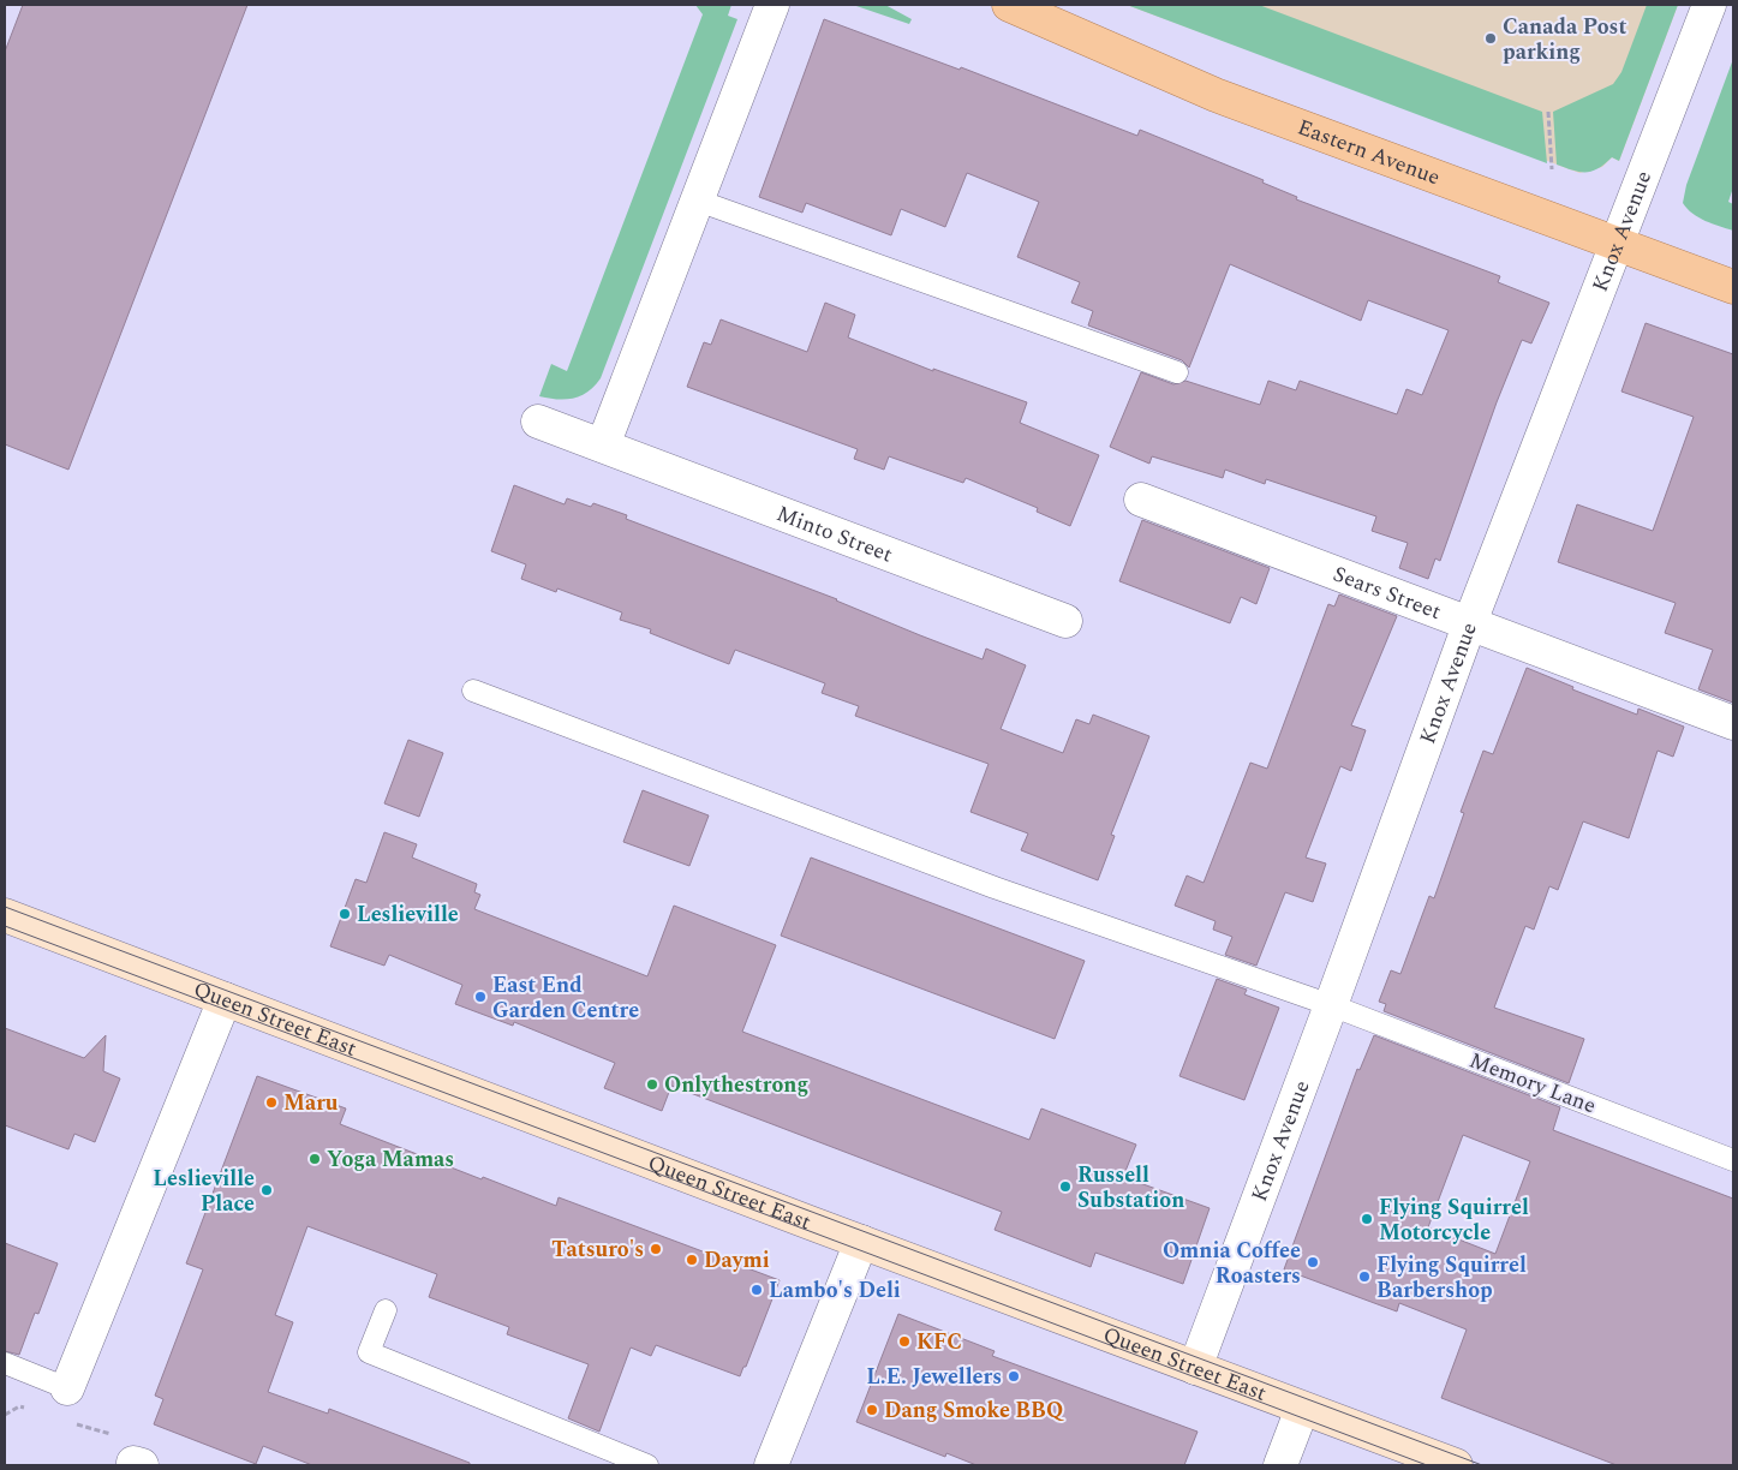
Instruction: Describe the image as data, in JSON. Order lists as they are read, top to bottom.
{
  "streets": {
    "main road": ["Eastern Avenue", "Queen Street East"],
    "street": ["Knox Avenue", "Minto Street", "Sears Street"],
    "lane": ["Memory Lane"]
  },
  "crossings": [
    ["Eastern Avenue", "Knox Avenue"],
    ["Knox Avenue", "Sears Street"],
    ["Knox Avenue", "Queen Street East"],
    ["Knox Avenue", "Memory Lane"]
  ],
  "places": [
    "Canada Post parking",
    "Leslieville",
    "East End Garden Centre",
    "Onlythestrong",
    "Maru",
    "Yoga Mamas",
    "Russell Substation",
    "Leslieville Place",
    "Flying Squirrel Motorcycle",
    "Tatsuro's",
    "Daymi",
    "Omnia Coffee Roasters",
    "Flying Squirrel Barbershop",
    "Lambo's Deli",
    "KFC",
    "L.E. Jewellers",
    "Dang Smoke BBQ"
  ]
}
